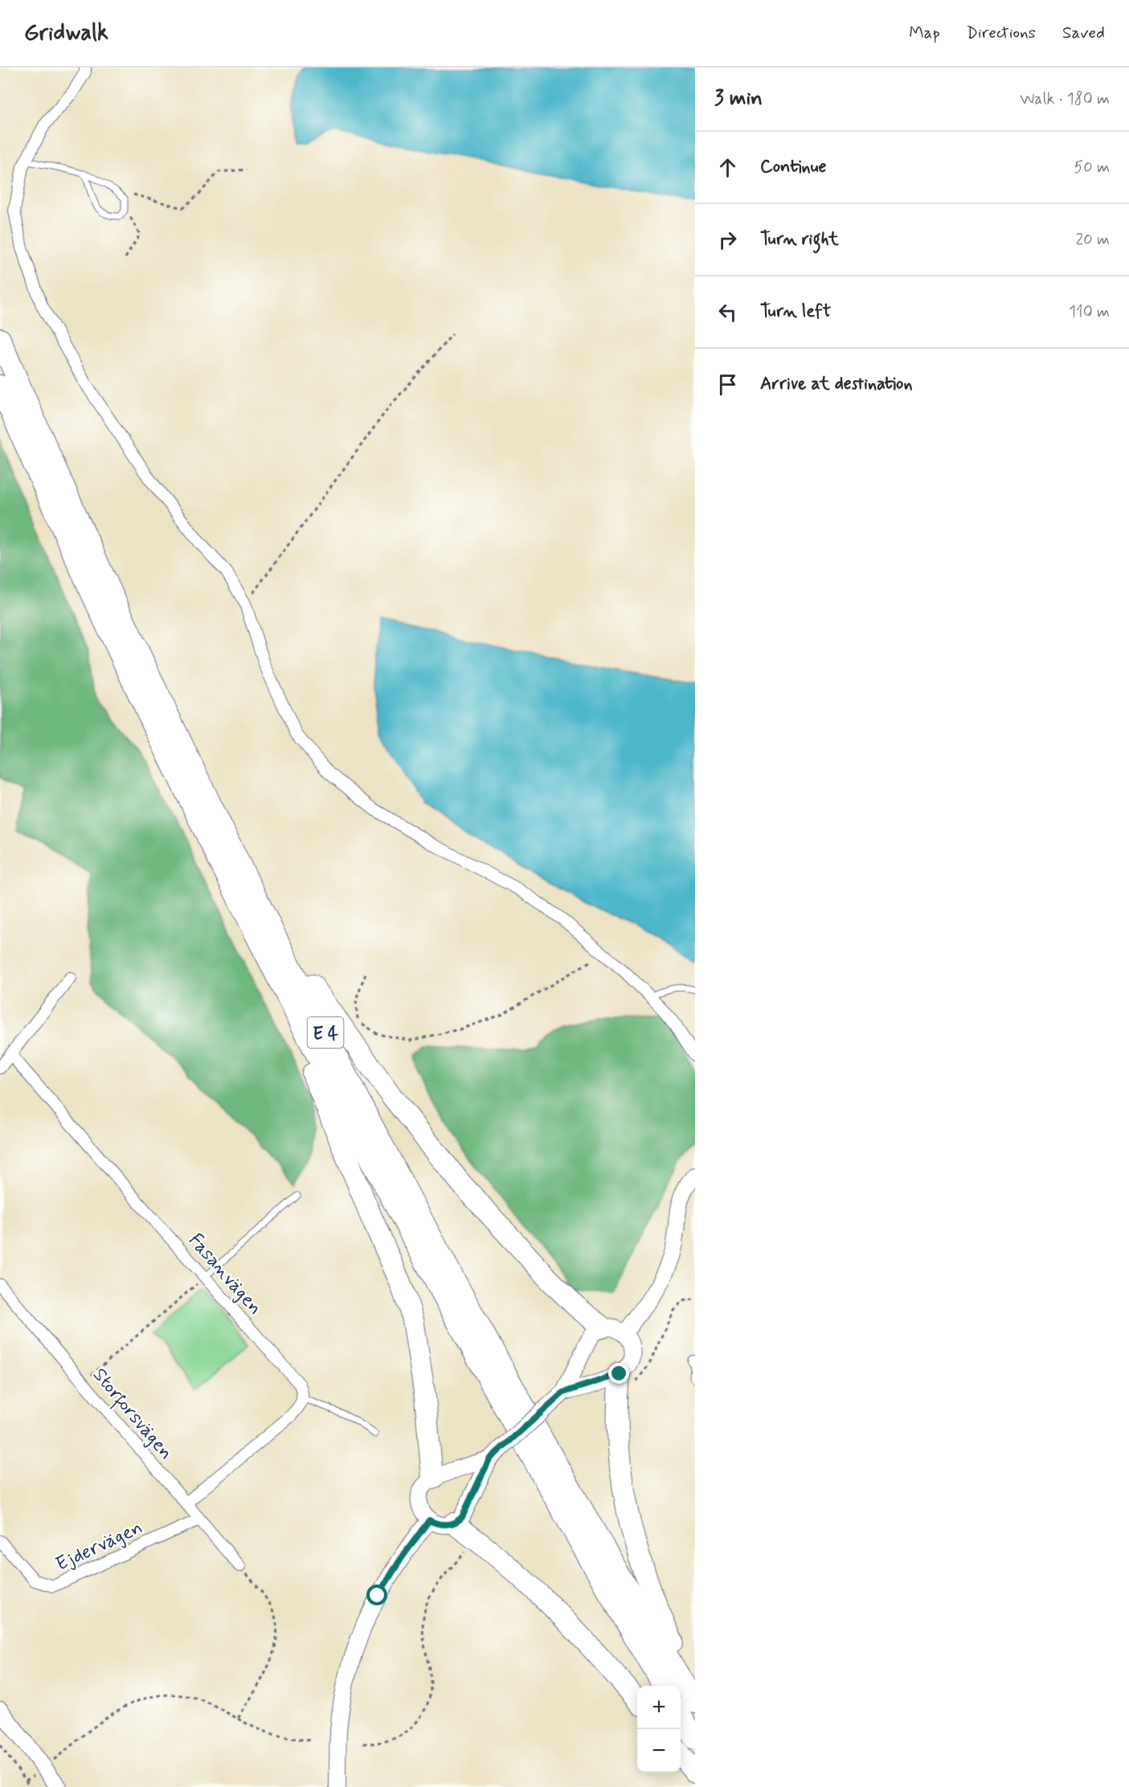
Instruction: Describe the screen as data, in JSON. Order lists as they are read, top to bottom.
{
  "streets": {
    "highway": ["E 4"],
    "street": ["Fasanvägen", "Storforsvägen", "Ejdervägen"]
  },
  "crossings": [
    ["Storforsvägen", "Ejdervägen"]
  ],
  "page": {
    "header": "Gridwalk",
    "nav": ["Map", "Directions", "Saved"],
    "heading": ["3 min", "Walk · 180 m"],
    "list": [
      ["Continue", "50 m"],
      ["Turn right", "20 m"],
      ["Turn left", "110 m"],
      "Arrive at destination"
    ],
    "map_buttons": ["+", "−"]
  }
}
